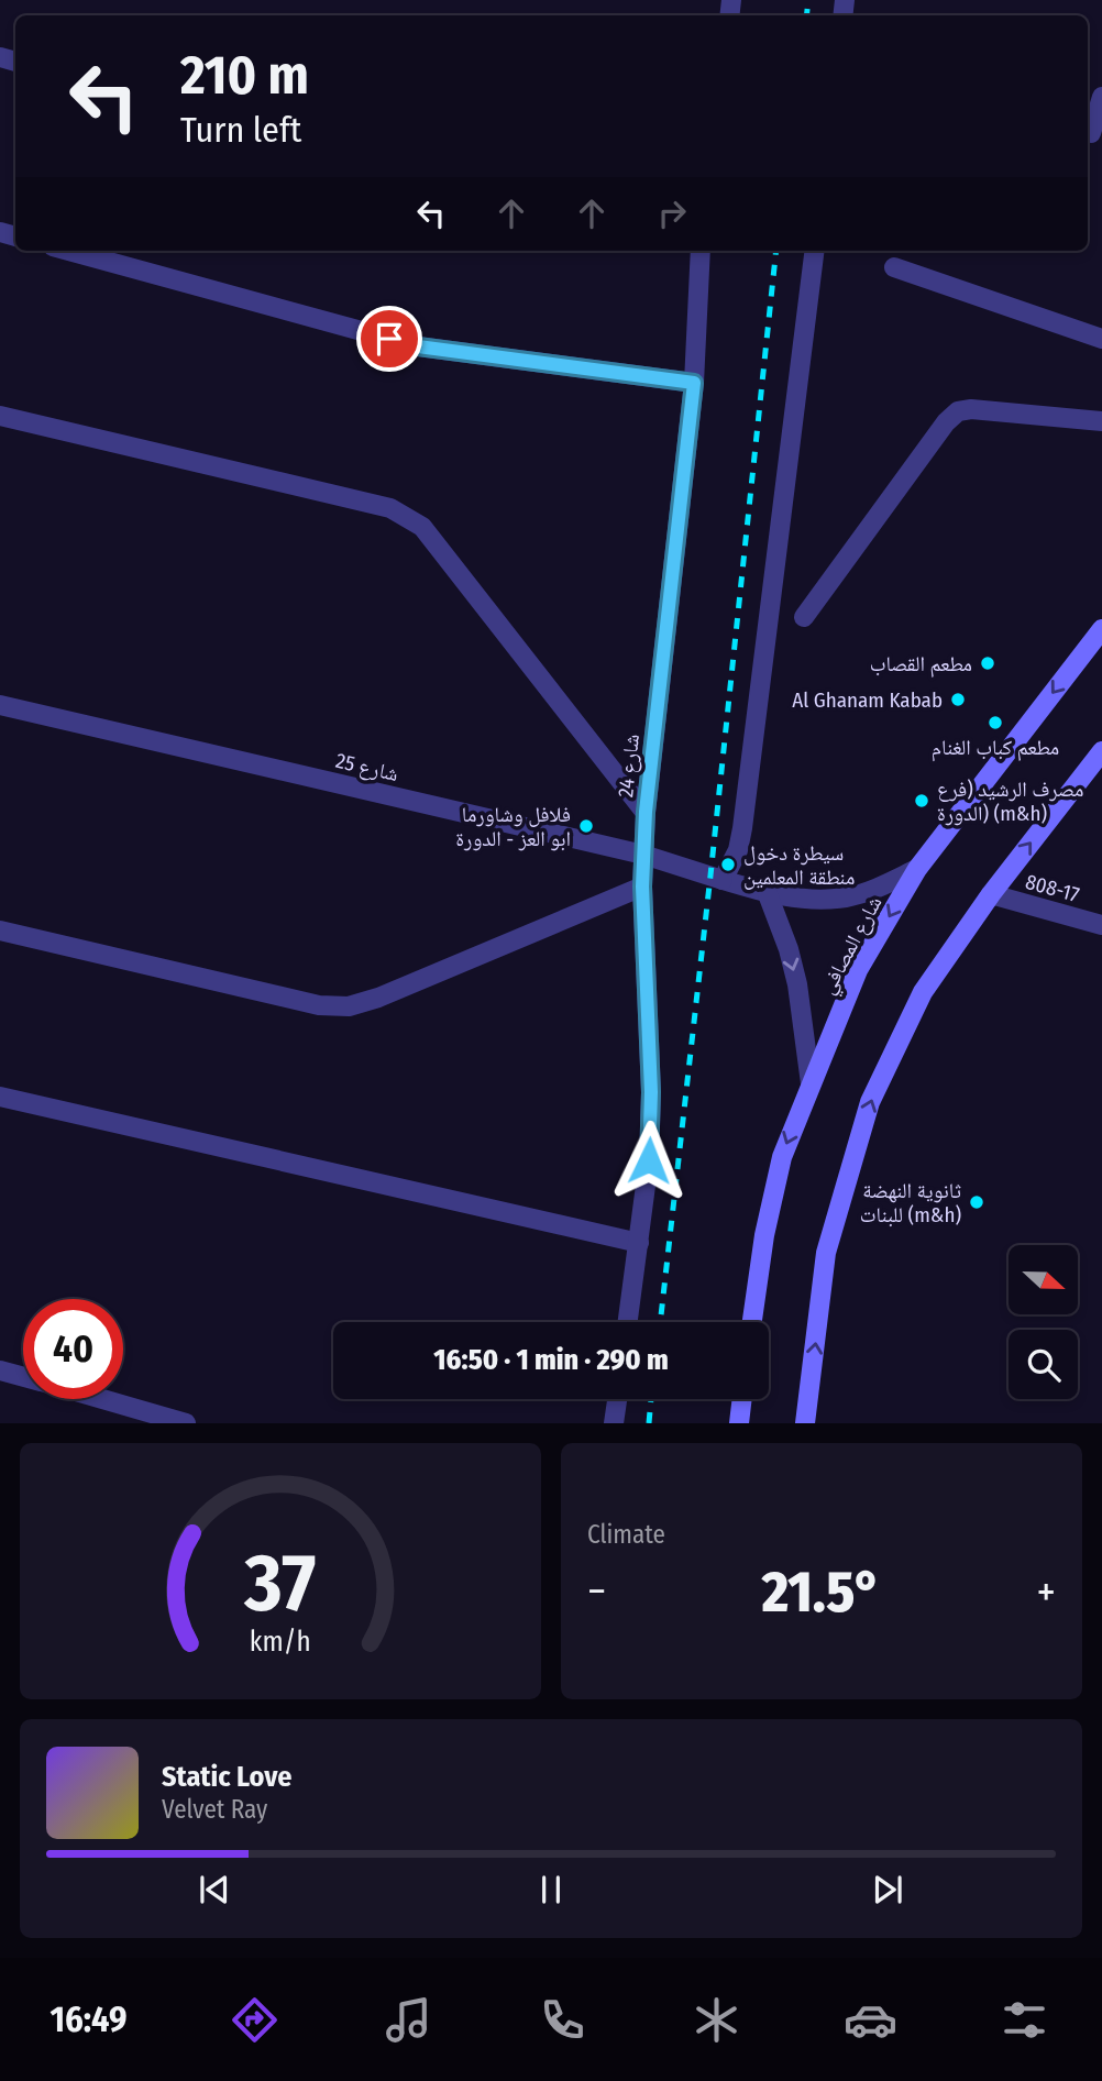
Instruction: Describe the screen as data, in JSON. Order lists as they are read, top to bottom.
{
  "streets": {
    "main road": ["شارع المصافي"],
    "street": ["شارع 24", "شارع 25", "808-17"]
  },
  "crossings": [
    ["شارع 24", "شارع 25"],
    ["شارع 25", "شارع المصافي"]
  ],
  "places": [
    "مطعم القصاب",
    "Al Ghanam Kabab",
    "مطعم كباب الغنام",
    "مصرف الرشيد (فرع الدورة) (m&h)",
    "فلافل وشاورما ابو العز - الدورة",
    "سيطرة دخول منطقة المعلمين",
    "ثانوية النهضة للبنات (m&h)"
  ],
  "north": "right",
  "page": {
    "turn": ["210 m", "Turn left"],
    "limit": "40",
    "trip": "16:50 · 1 min · 290 m",
    "tile": "Climate",
    "heat": ["−", "21.5°", "+"],
    "song": ["Static Love", "Velvet Ray"],
    "tabs": "16:49",
    "gauge": ["37", "km/h"]
  }
}
